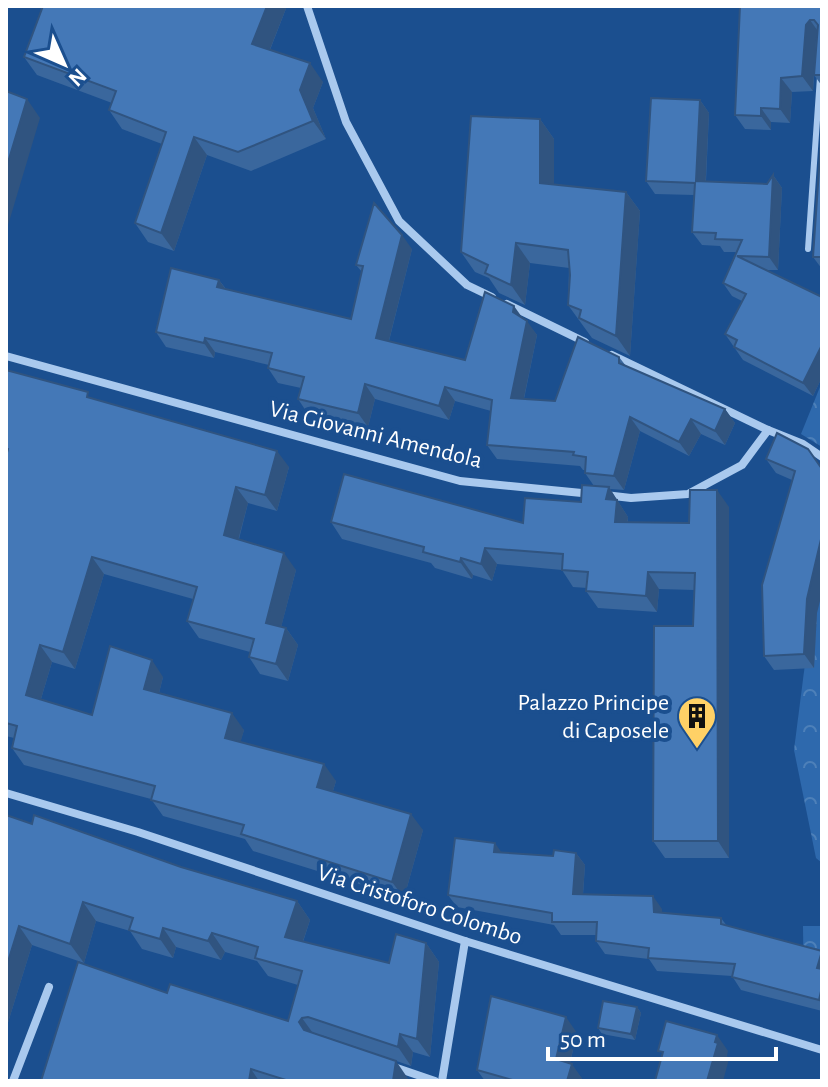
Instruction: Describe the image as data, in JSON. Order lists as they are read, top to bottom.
{
  "streets": {
    "street": ["Via Giovanni Amendola", "Via Cristoforo Colombo"]
  },
  "places": {
    "building": ["Palazzo Principe di Caposele"]
  },
  "scale_bar": "50 m",
  "north": "bottom right"
}
